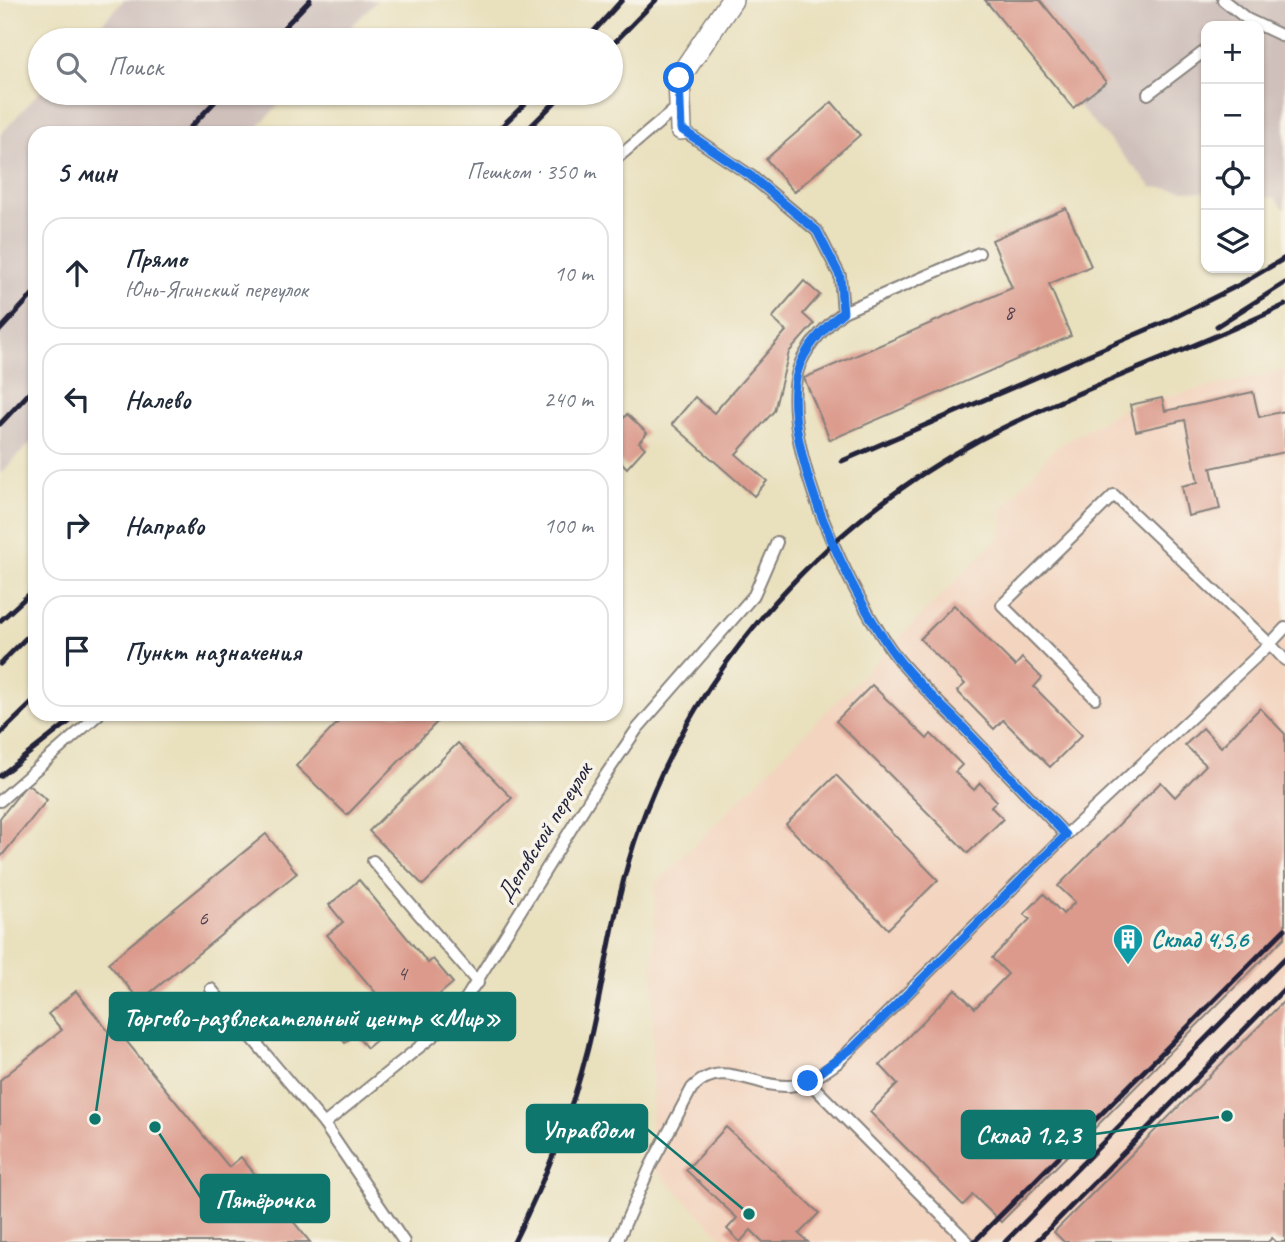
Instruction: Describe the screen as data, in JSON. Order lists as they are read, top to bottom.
{
  "streets": {
    "lane": ["Деповской переулок"]
  },
  "places": {
    "building": ["Склад 4,5,6"],
    "other": [
      "Склад 1,2,3",
      "Торгово-развлекательный центр «Мир»",
      "Пятёрочка",
      "Управдом"
    ]
  },
  "house_numbers": ["8", "6", "4"],
  "page": {
    "map_buttons": ["+", "−"],
    "search": "Поиск",
    "heading": ["5 мин", "Пешком · 350 m"],
    "list": [
      ["Прямо", "Юнь-Ягинский переулок", "10 m"],
      ["Налево", "240 m"],
      ["Направо", "100 m"],
      "Пункт назначения"
    ]
  }
}
